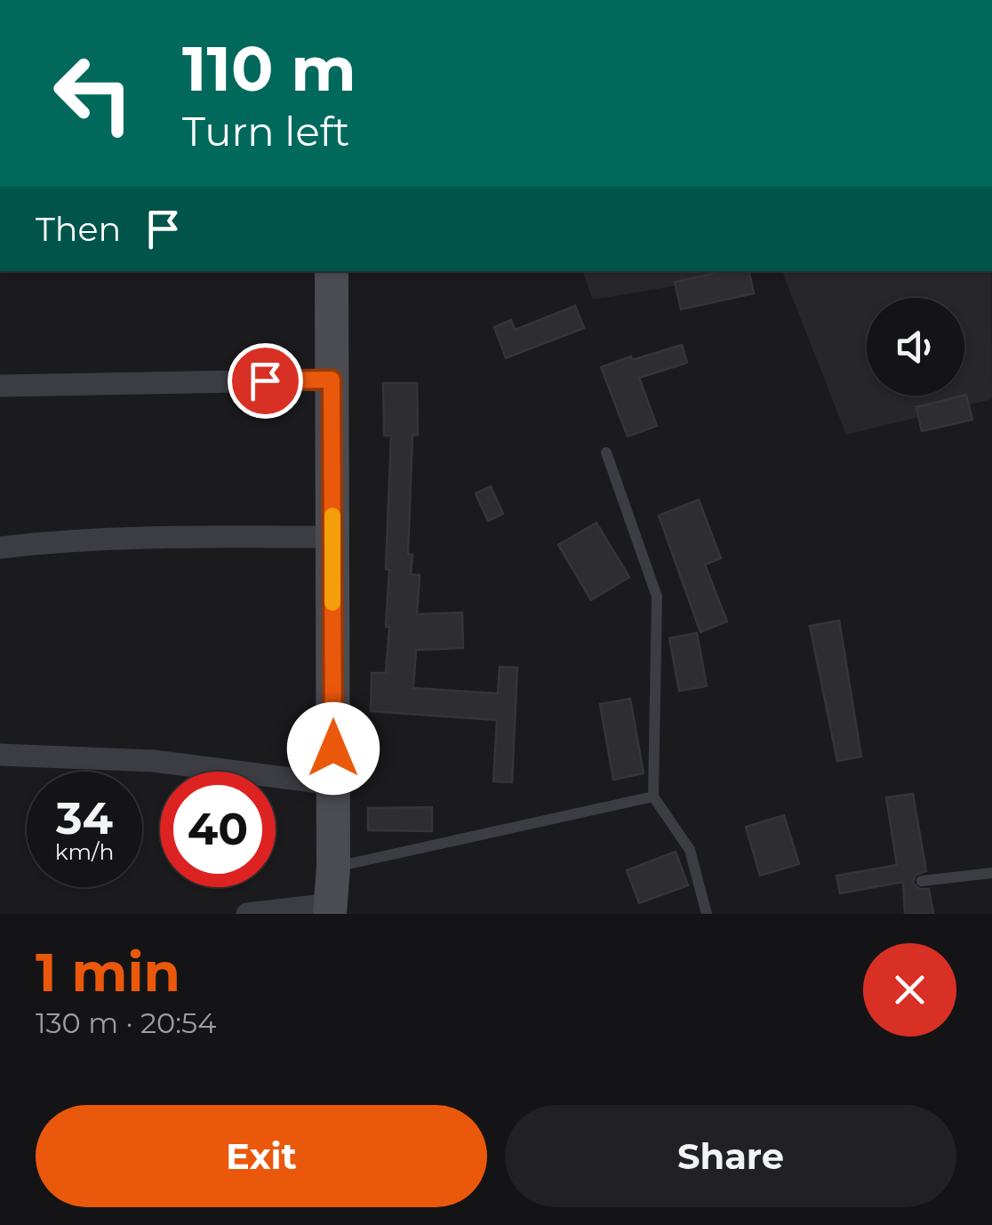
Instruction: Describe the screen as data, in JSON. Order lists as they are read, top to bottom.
{
  "page": {
    "turn": ["110 m", "Turn left"],
    "then": "Then",
    "speed": "34 km/h",
    "limit": "40",
    "heading": ["1 min", "130 m · 20:54"],
    "buttons": ["Exit", "Share"]
  }
}
